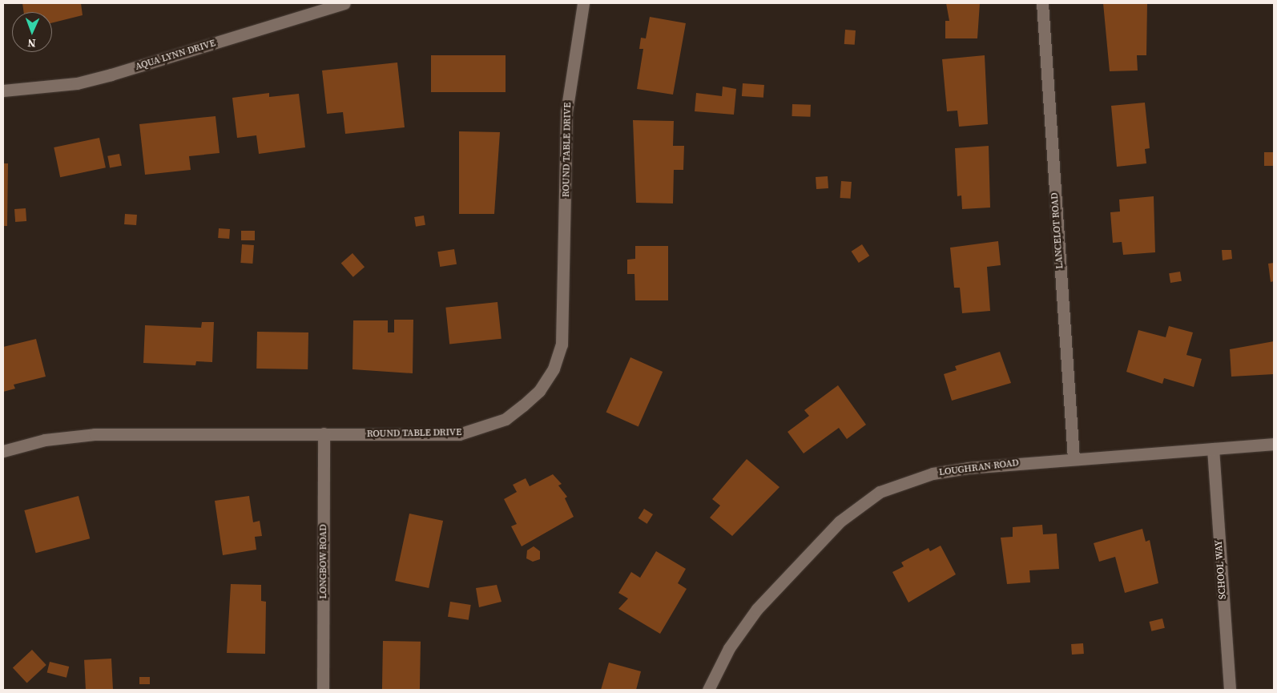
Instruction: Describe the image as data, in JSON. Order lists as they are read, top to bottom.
{
  "streets": {
    "street": [
      "AQUA LYNN DRIVE",
      "ROUND TABLE DRIVE",
      "LANCELOT ROAD",
      "LOUGHRAN ROAD",
      "LONGBOW ROAD",
      "SCHOOL WAY"
    ]
  },
  "crossings": [
    ["ROUND TABLE DRIVE", "LONGBOW ROAD"],
    ["LANCELOT ROAD", "LOUGHRAN ROAD"],
    ["LOUGHRAN ROAD", "SCHOOL WAY"]
  ],
  "north": "bottom"
}
